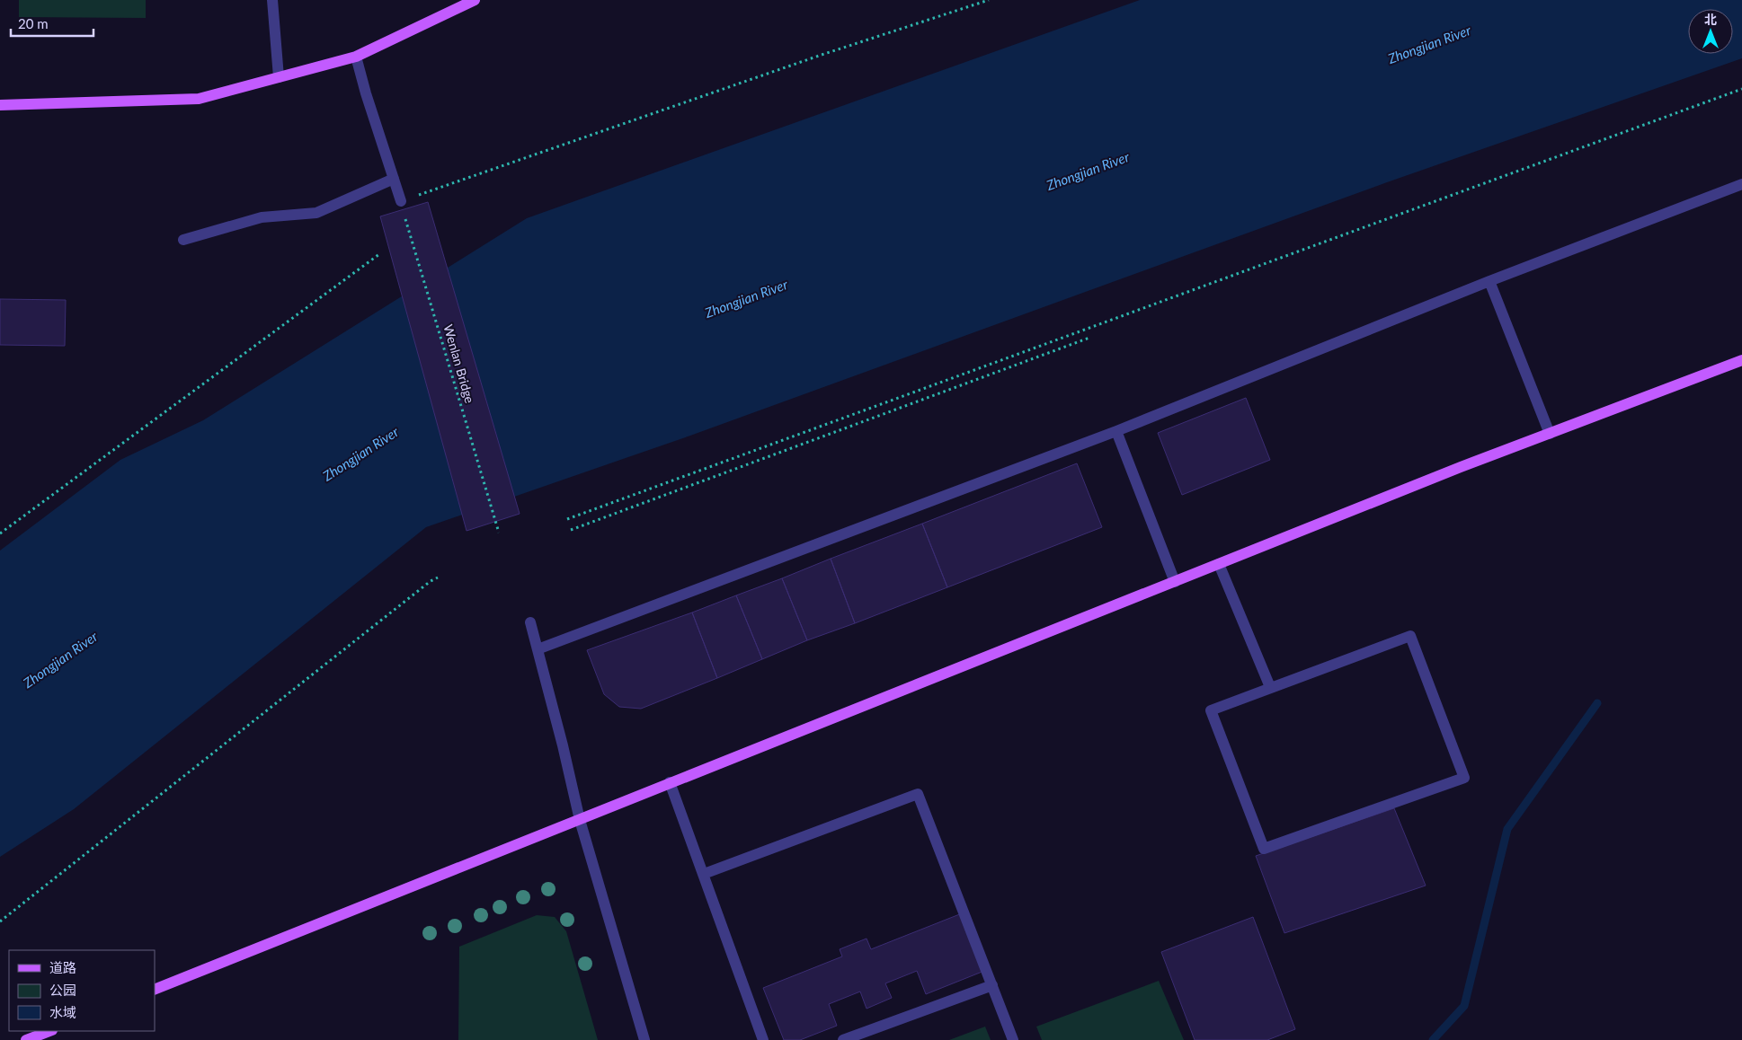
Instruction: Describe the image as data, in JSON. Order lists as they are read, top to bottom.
{
  "streets": {
    "path": ["Wenlan Bridge"]
  },
  "water": ["Zhongjian River"],
  "legend": ["道路", "公园", "水域"],
  "scale_bar": "20 m",
  "north": "top"
}
